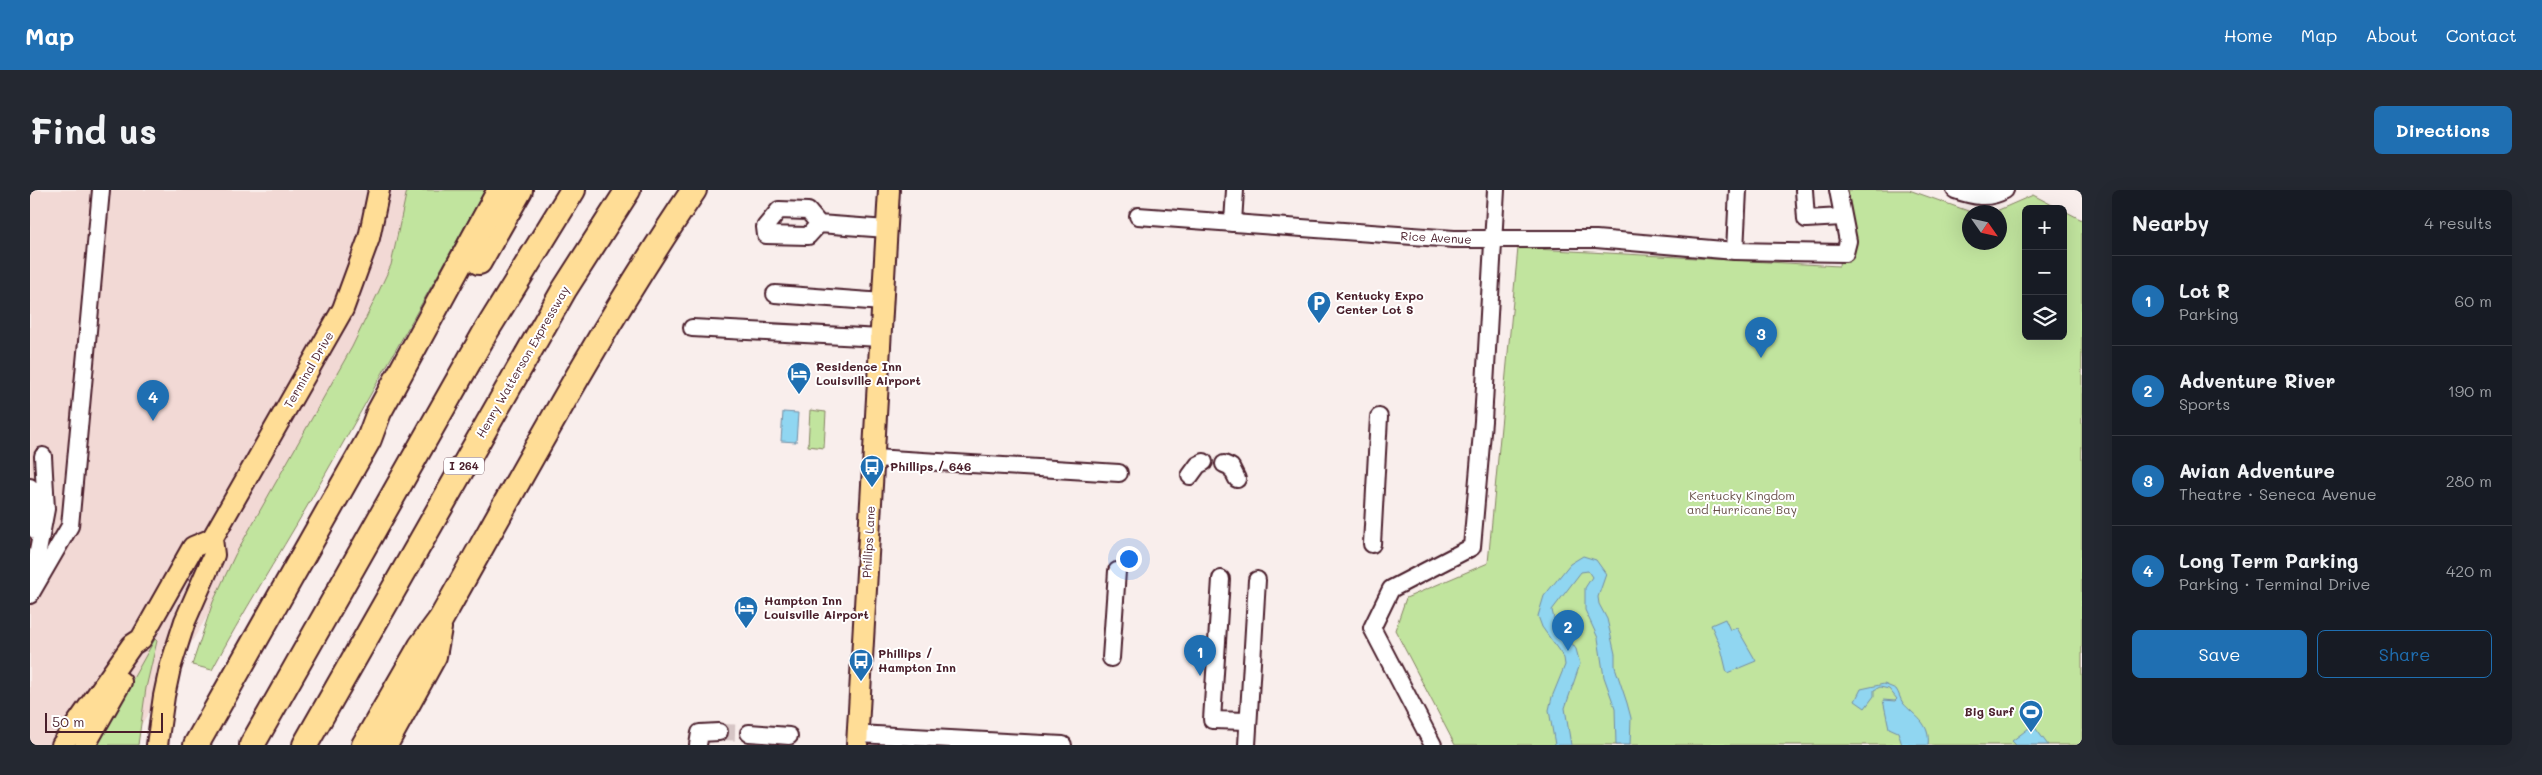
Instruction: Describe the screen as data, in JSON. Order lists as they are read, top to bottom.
{
  "streets": {
    "highway": ["Henry Watterson Expressway", "I 264"],
    "main road": ["Terminal Drive", "Phillips Lane"],
    "street": ["Rice Avenue"]
  },
  "parks": ["Kentucky Kingdom and Hurricane Bay"],
  "places": {
    "parking": ["Kentucky Expo Center Lot S"],
    "hotel": ["Residence Inn Louisville Airport", "Hampton Inn Louisville Airport"],
    "bus stop": ["Phillips / 646", "Phillips / Hampton Inn"],
    "sports": ["Big Surf"]
  },
  "scale_bar": "50 m",
  "north": "bottom right",
  "page": {
    "header": "Map",
    "nav": [
      "Home",
      "Map",
      "About",
      "Contact"
    ],
    "buttons": [
      "Directions",
      ["Save", "Share"]
    ],
    "title": "Find us",
    "heading": ["Nearby", "4 results"],
    "map_buttons": ["+", "−"],
    "list": [
      {
        "mark": "1",
        "name": "Lot R",
        "note": "Parking",
        "value": "60 m"
      },
      {
        "mark": "2",
        "name": "Adventure River",
        "note": "Sports",
        "value": "190 m"
      },
      {
        "mark": "3",
        "name": "Avian Adventure",
        "note": "Theatre · Seneca Avenue",
        "value": "280 m"
      },
      {
        "mark": "4",
        "name": "Long Term Parking",
        "note": "Parking · Terminal Drive",
        "value": "420 m"
      }
    ],
    "pins": [
      "3",
      "4",
      "2",
      "1"
    ],
    "scale": "50 m"
  }
}
